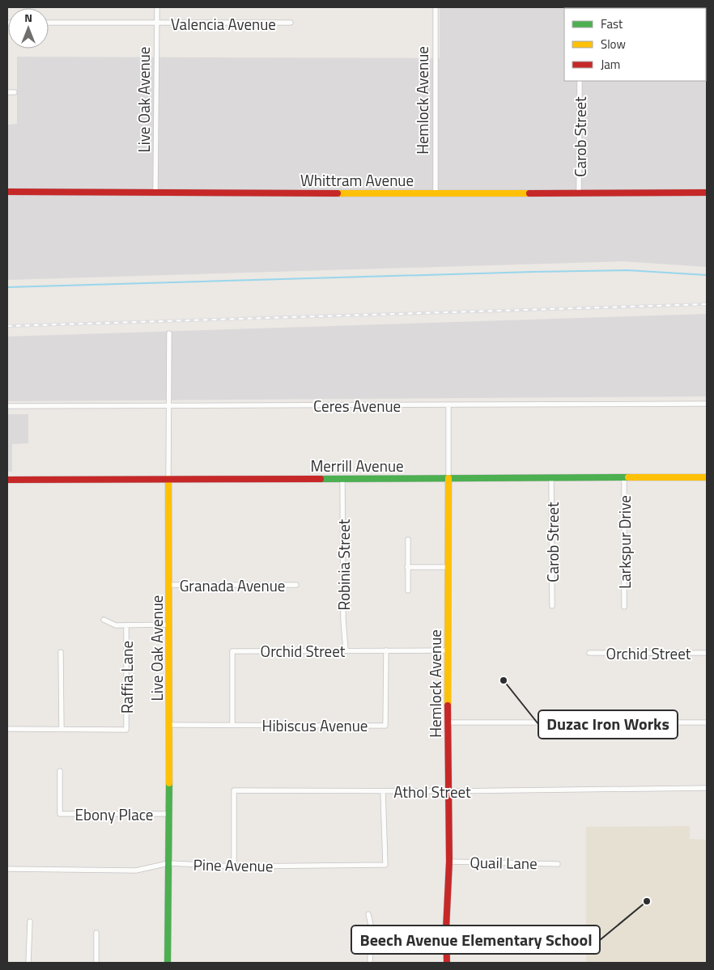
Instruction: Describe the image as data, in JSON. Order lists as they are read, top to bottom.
{
  "streets": {
    "street": [
      "Valencia Avenue",
      "Live Oak Avenue",
      "Hemlock Avenue",
      "Carob Street",
      "Whittram Avenue",
      "Ceres Avenue",
      "Merrill Avenue",
      "Larkspur Drive",
      "Robinia Street",
      "Granada Avenue",
      "Orchid Street",
      "Raffia Lane",
      "Hibiscus Avenue",
      "Athol Street",
      "Ebony Place",
      "Quail Lane",
      "Pine Avenue"
    ]
  },
  "crossings": [
    ["Valencia Avenue", "Live Oak Avenue"],
    ["Live Oak Avenue", "Whittram Avenue"],
    ["Live Oak Avenue", "Ceres Avenue"],
    ["Live Oak Avenue", "Merrill Avenue"],
    ["Live Oak Avenue", "Granada Avenue"],
    ["Live Oak Avenue", "Hibiscus Avenue"],
    ["Live Oak Avenue", "Ebony Place"],
    ["Live Oak Avenue", "Pine Avenue"],
    ["Hemlock Avenue", "Whittram Avenue"],
    ["Hemlock Avenue", "Ceres Avenue"],
    ["Hemlock Avenue", "Merrill Avenue"],
    ["Hemlock Avenue", "Orchid Street"],
    ["Hemlock Avenue", "Athol Street"],
    ["Hemlock Avenue", "Quail Lane"],
    ["Carob Street", "Whittram Avenue"],
    ["Carob Street", "Merrill Avenue"],
    ["Merrill Avenue", "Larkspur Drive"],
    ["Merrill Avenue", "Robinia Street"],
    ["Robinia Street", "Orchid Street"],
    ["Orchid Street", "Hibiscus Avenue"],
    ["Athol Street", "Pine Avenue"]
  ],
  "places": ["Duzac Iron Works", "Beech Avenue Elementary School"],
  "legend": ["Fast", "Slow", "Jam"],
  "north": "top"
}
